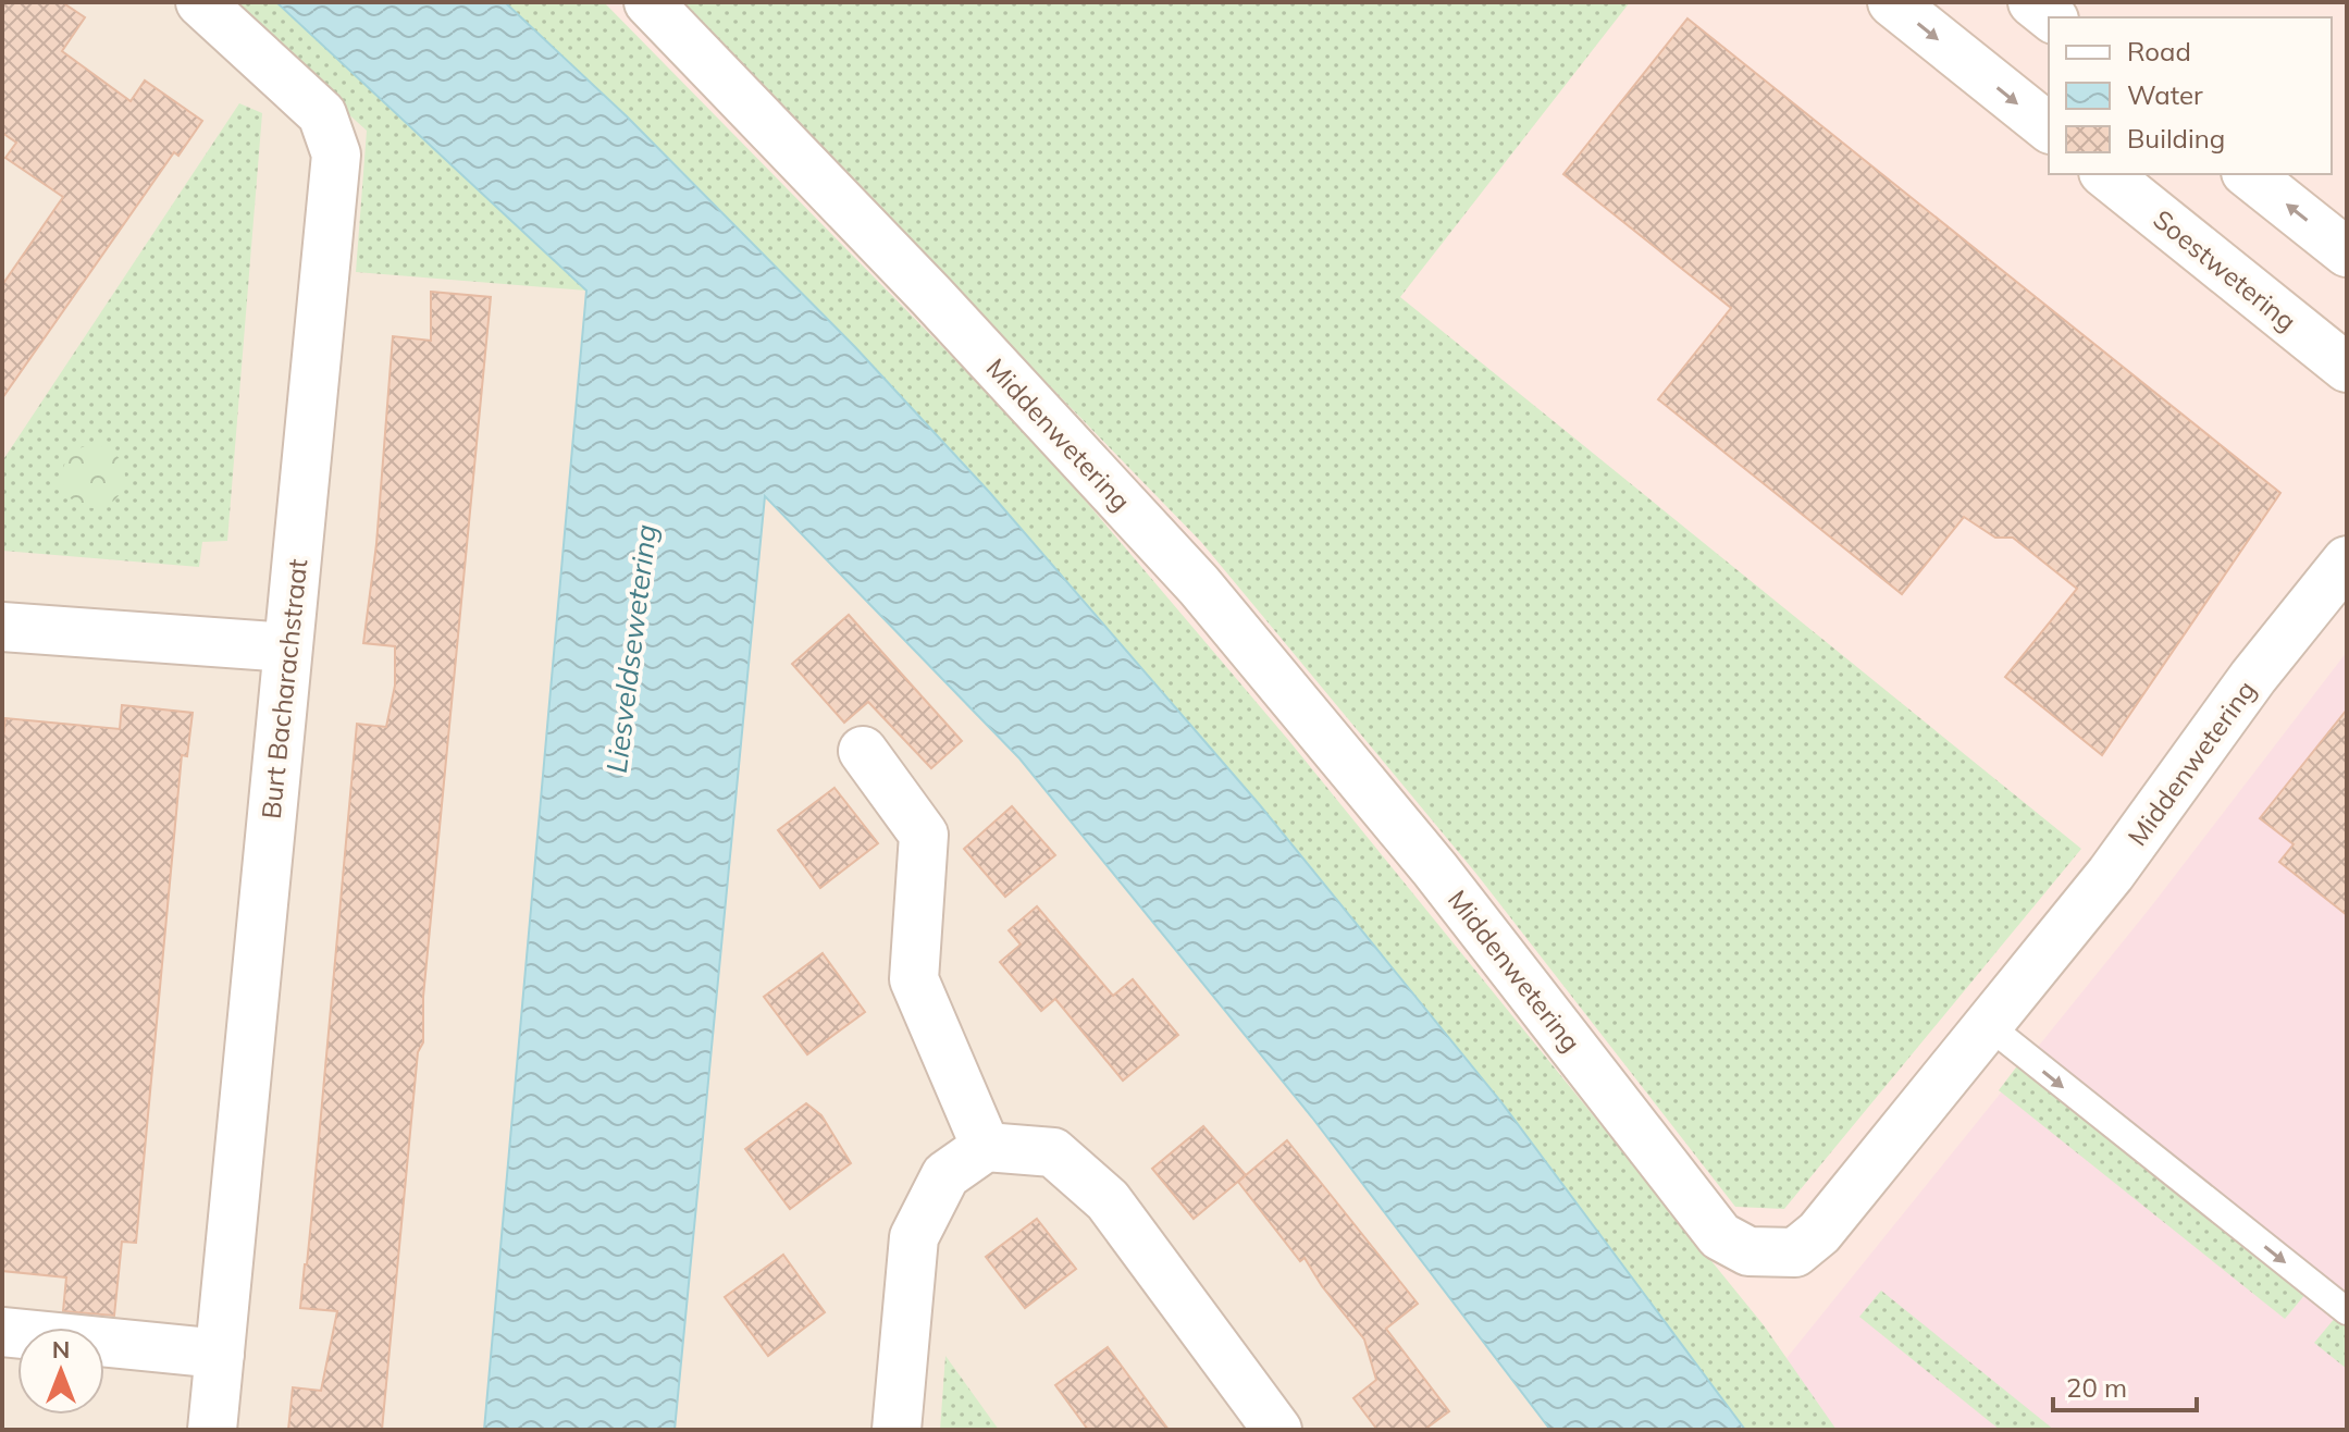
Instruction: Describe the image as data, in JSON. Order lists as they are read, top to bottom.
{
  "streets": {
    "street": ["Soestwetering", "Middenwetering", "Burt Bacharachstraat"]
  },
  "water": ["Liesveldsewetering"],
  "legend": ["Road", "Water", "Building"],
  "scale_bar": "20 m",
  "north": "top"
}
